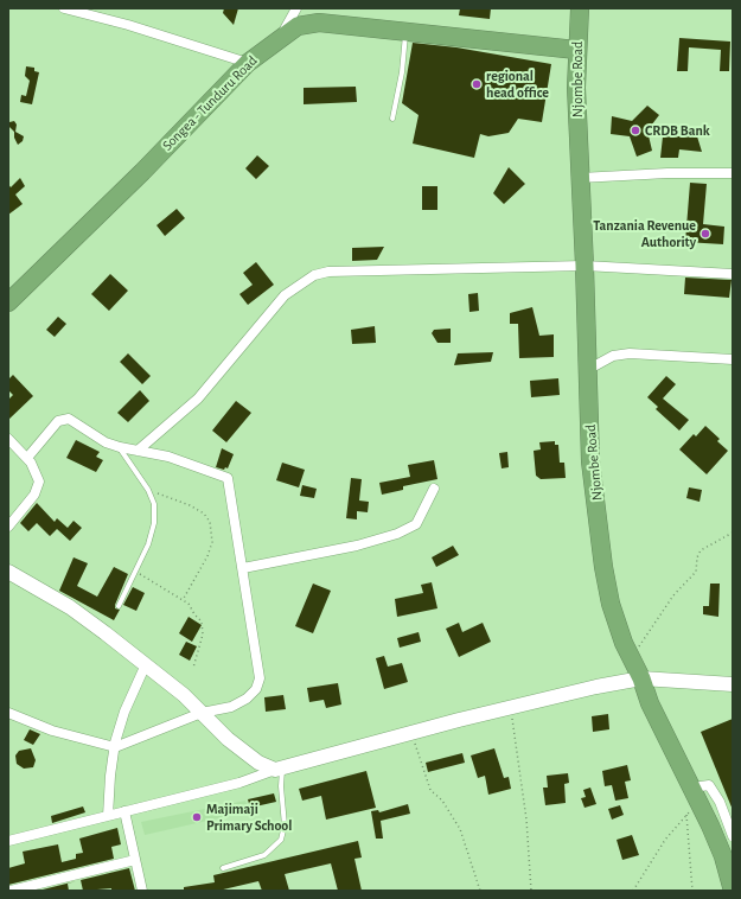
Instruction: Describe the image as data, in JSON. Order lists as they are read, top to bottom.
{
  "streets": {
    "highway": ["Njombe Road", "Songea - Tunduru Road"]
  },
  "crossings": [
    ["Njombe Road", "Songea - Tunduru Road"]
  ],
  "places": [
    "regional head office",
    "CRDB Bank",
    "Tanzania Revenue Authority",
    "Majimaji Primary School"
  ]
}
